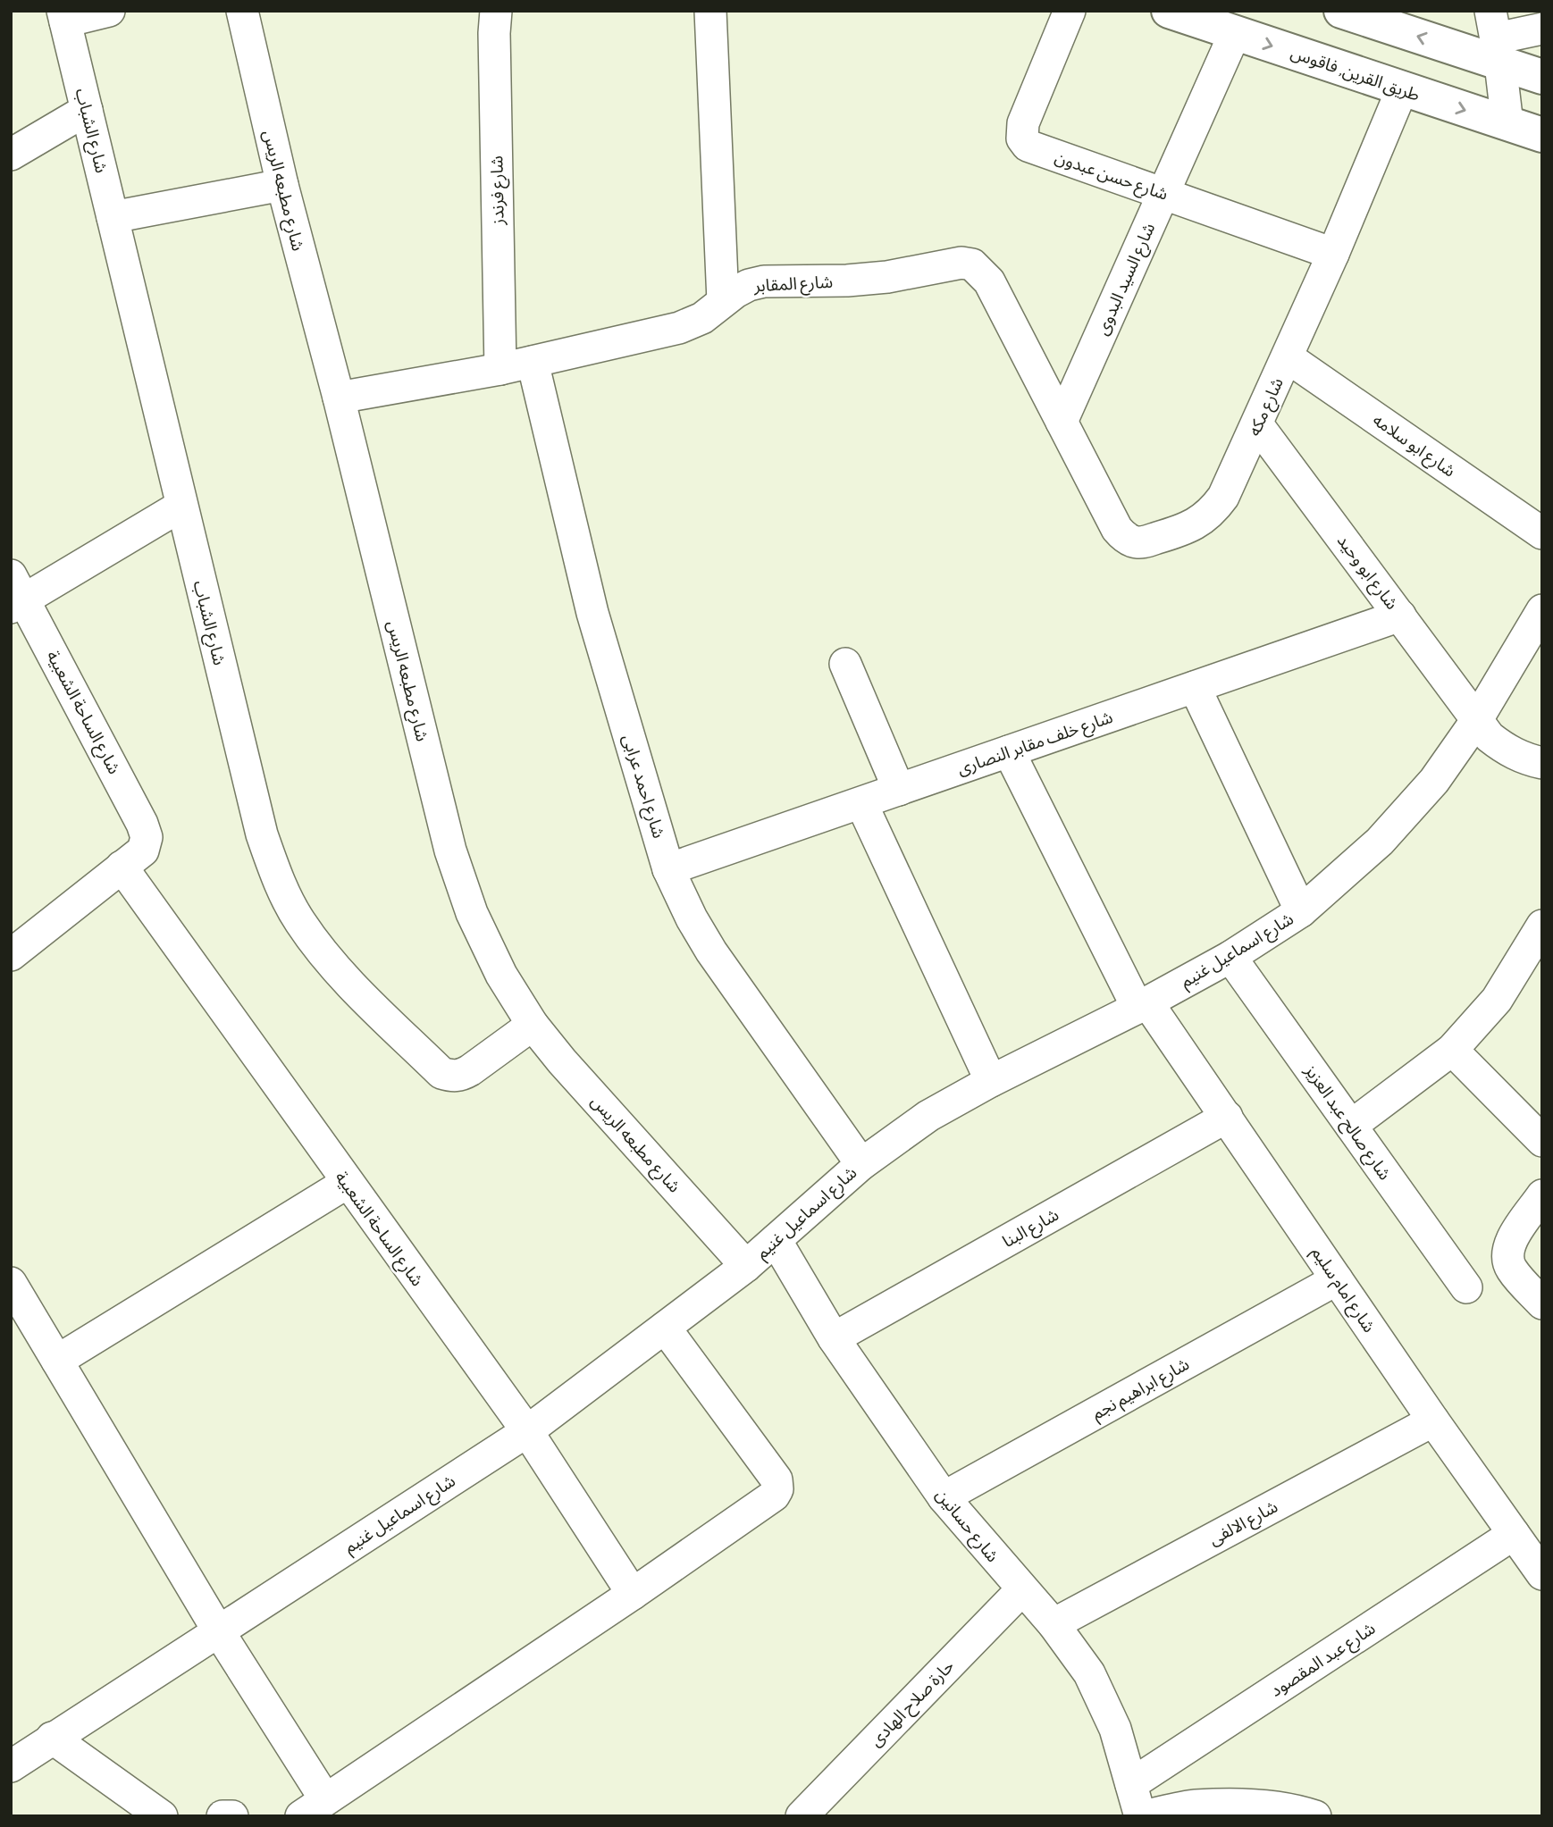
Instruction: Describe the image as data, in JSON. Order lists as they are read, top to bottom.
{
  "streets": {
    "main road": ["طريق القرين, فاقوس"],
    "street": [
      "شارع الشباب",
      "شارع حسن عبدون",
      "شارع مطبعه الريس",
      "شارع فرندز",
      "شارع السيد البدوى",
      "شارع المقابر",
      "شارع مكه",
      "شارع ابو سلامه",
      "شارع ابو وحيد",
      "شارع الساحة الشعبية",
      "شارع خلف مقابر النصارى",
      "شارع احمد عرابى",
      "شارع اسماعيل غنيم",
      "شارع صالح عبد العزيز",
      "شارع البنا",
      "شارع امام سليم",
      "شارع ابراهيم نجم",
      "شارع الالفى",
      "شارع حسانين",
      "شارع عبد المقصود",
      "حارة صلاح الهادى"
    ]
  },
  "crossings": [
    ["طريق القرين, فاقوس", "شارع السيد البدوى"],
    ["طريق القرين, فاقوس", "شارع مكه"],
    ["شارع الشباب", "شارع مطبعه الريس"],
    ["شارع حسن عبدون", "شارع السيد البدوى"],
    ["شارع حسن عبدون", "شارع مكه"],
    ["شارع مطبعه الريس", "شارع المقابر"],
    ["شارع مطبعه الريس", "شارع اسماعيل غنيم"],
    ["شارع فرندز", "شارع المقابر"],
    ["شارع السيد البدوى", "شارع المقابر"],
    ["شارع السيد البدوى", "شارع مكه"],
    ["شارع المقابر", "شارع مكه"],
    ["شارع المقابر", "شارع احمد عرابى"],
    ["شارع مكه", "شارع ابو سلامه"],
    ["شارع مكه", "شارع ابو وحيد"],
    ["شارع ابو وحيد", "شارع خلف مقابر النصارى"],
    ["شارع ابو وحيد", "شارع اسماعيل غنيم"],
    ["شارع الساحة الشعبية", "شارع اسماعيل غنيم"],
    ["شارع خلف مقابر النصارى", "شارع احمد عرابى"],
    ["شارع خلف مقابر النصارى", "شارع امام سليم"],
    ["شارع احمد عرابى", "شارع اسماعيل غنيم"],
    ["شارع اسماعيل غنيم", "شارع صالح عبد العزيز"],
    ["شارع اسماعيل غنيم", "شارع امام سليم"],
    ["شارع اسماعيل غنيم", "شارع حسانين"],
    ["شارع البنا", "شارع امام سليم"],
    ["شارع البنا", "شارع حسانين"],
    ["شارع امام سليم", "شارع ابراهيم نجم"],
    ["شارع امام سليم", "شارع الالفى"],
    ["شارع امام سليم", "شارع عبد المقصود"],
    ["شارع ابراهيم نجم", "شارع حسانين"],
    ["شارع الالفى", "شارع حسانين"],
    ["شارع حسانين", "شارع عبد المقصود"],
    ["شارع حسانين", "حارة صلاح الهادى"]
  ]
}
